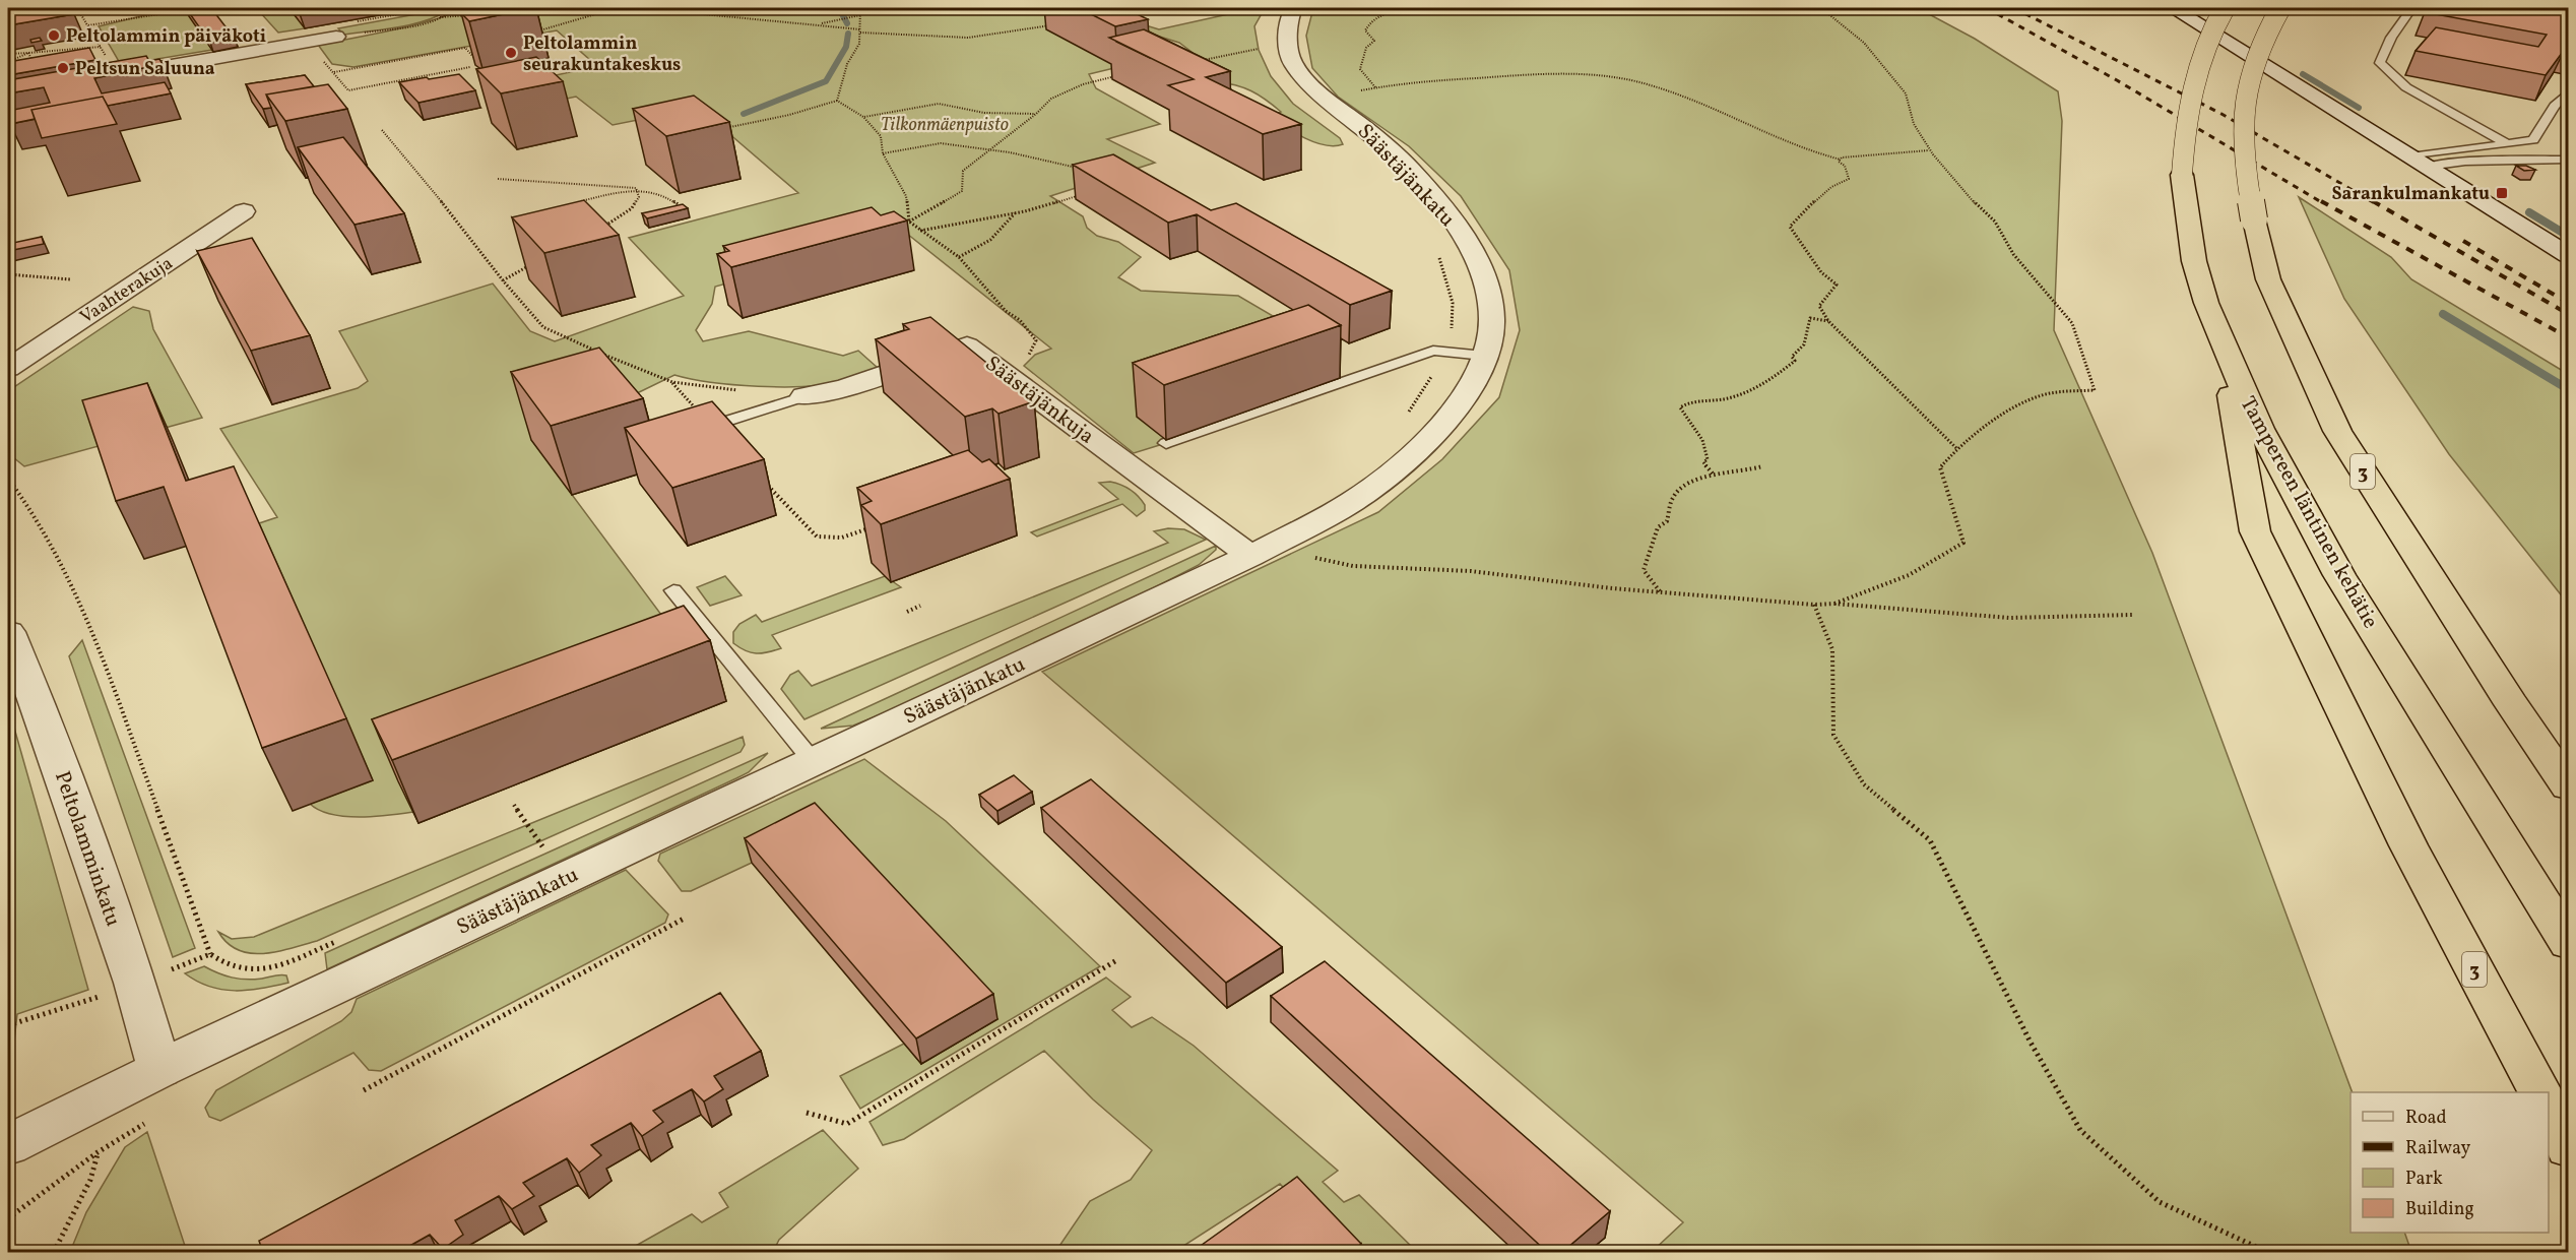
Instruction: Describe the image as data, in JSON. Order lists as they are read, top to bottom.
{
  "streets": {
    "highway": ["3", "Tampereen läntinen kehätie"],
    "street": [
      "Säästäjänkatu",
      "Vaahterakuja",
      "Säästäjänkuja",
      "Peltolamminkatu"
    ]
  },
  "crossings": [
    ["Säästäjänkatu", "Säästäjänkuja"],
    ["Säästäjänkatu", "Peltolamminkatu"],
    ["3", "Tampereen läntinen kehätie"]
  ],
  "parks": ["Tilkonmäenpuisto"],
  "places": {
    "other": ["Peltolammin päiväkoti", "Peltolammin seurakuntakeskus", "Peltsun Saluuna"],
    "transit": ["Sarankulmankatu"]
  },
  "legend": [
    "Road",
    "Railway",
    "Park",
    "Building"
  ]
}
